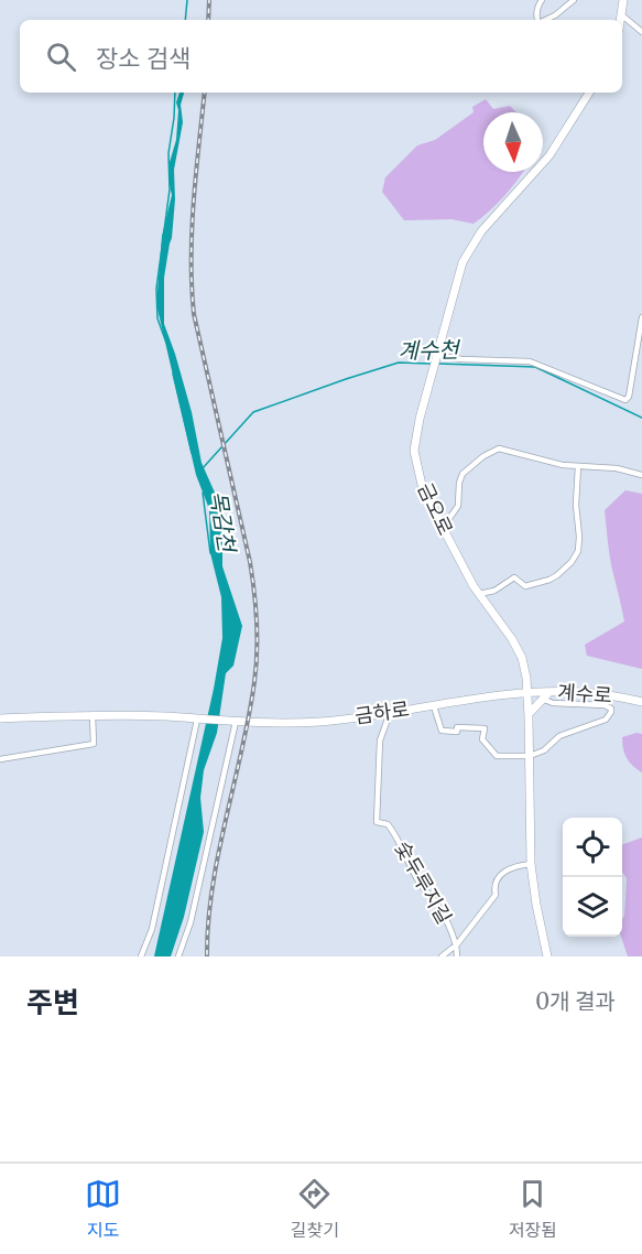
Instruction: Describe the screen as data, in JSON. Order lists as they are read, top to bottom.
{
  "streets": {
    "main road": ["금오로", "계수로", "금하로"],
    "street": ["숯두루지길"]
  },
  "crossings": [
    ["금오로", "계수로"],
    ["금오로", "금하로"],
    ["계수로", "금하로"],
    ["금하로", "숯두루지길"]
  ],
  "water": ["계수천", "목감천"],
  "north": "bottom",
  "page": {
    "search": "장소 검색",
    "heading": ["주변", "0개 결과"],
    "nav": ["지도", "길찾기", "저장됨"]
  }
}
